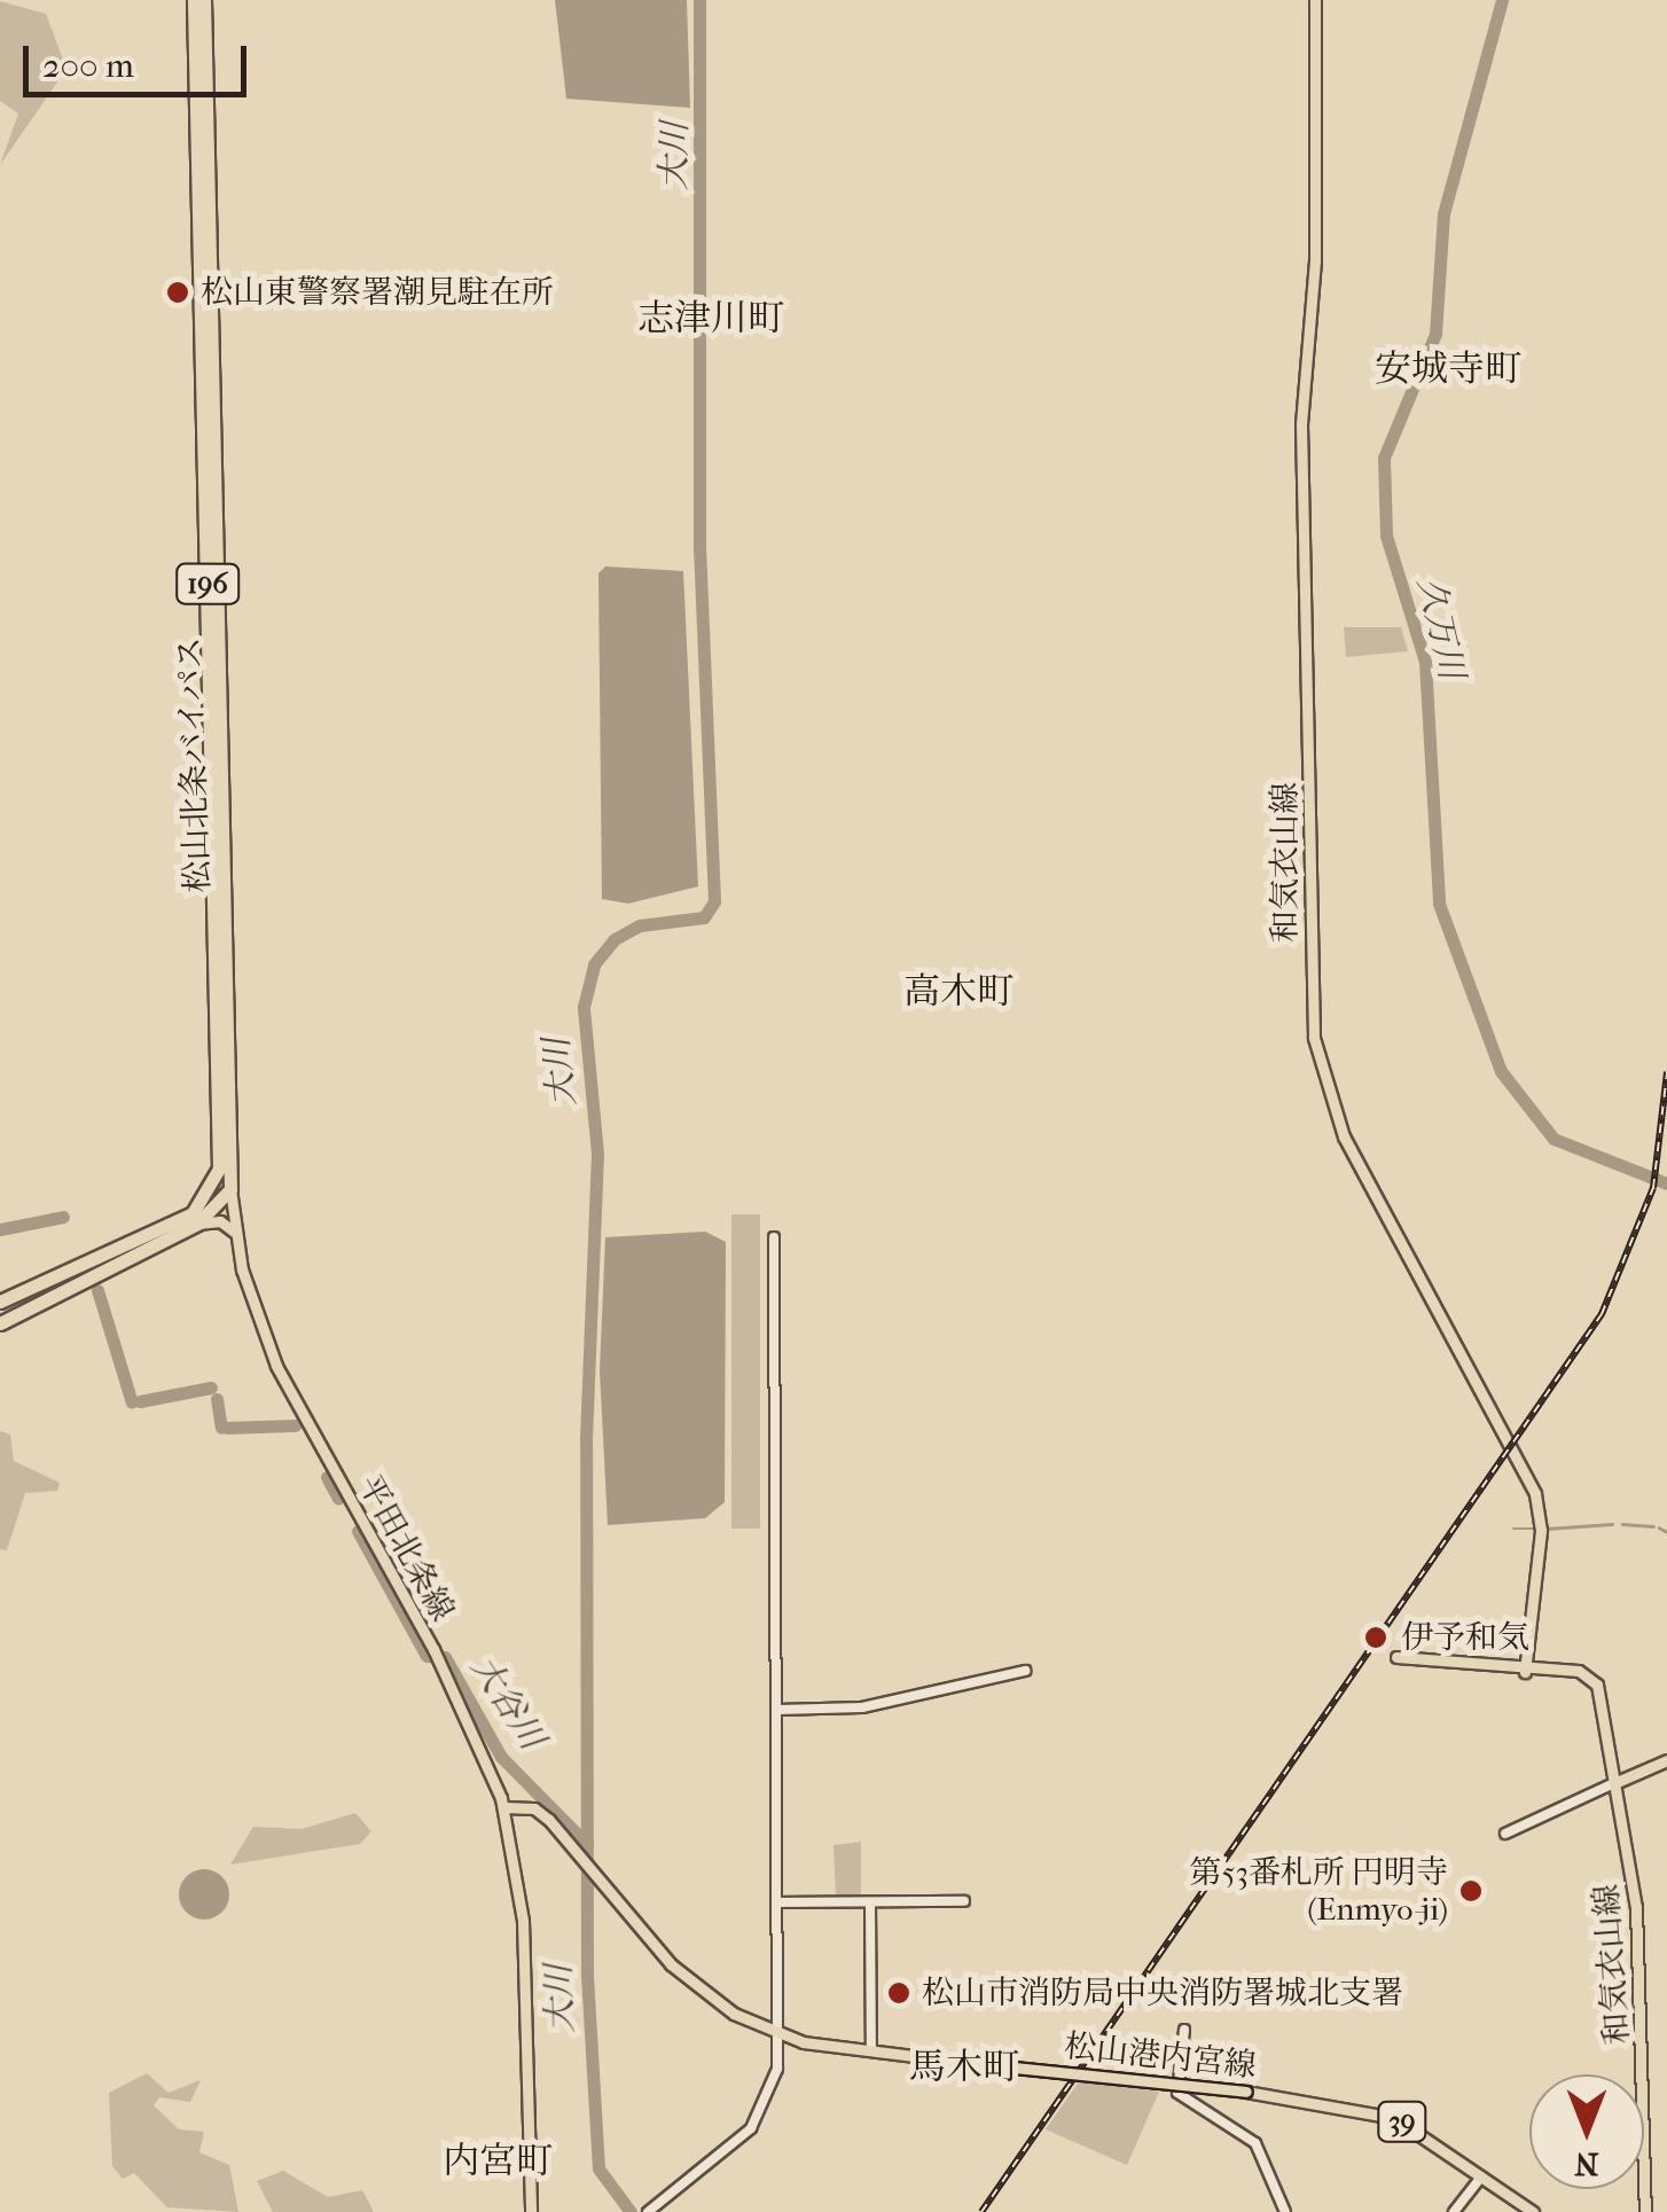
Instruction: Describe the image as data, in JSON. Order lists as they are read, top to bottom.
{
  "streets": {
    "highway": ["196", "松山北条バイパス"],
    "main road": [
      "和気衣山線",
      "平田北条線",
      "松山港内宮線",
      "39"
    ]
  },
  "crossings": [
    ["196", "松山北条バイパス"],
    ["196", "平田北条線"],
    ["松山北条バイパス", "平田北条線"],
    ["平田北条線", "松山港内宮線"]
  ],
  "districts": [
    "志津川町",
    "安城寺町",
    "高木町",
    "馬木町",
    "内宮町"
  ],
  "water": ["大川", "久万川", "大谷川"],
  "places": [
    "松山東警察署潮見駐在所",
    "伊予和気",
    "第53番札所 円明寺 (Enmyo-ji)",
    "松山市消防局中央消防署城北支署"
  ],
  "scale_bar": "200 m",
  "north": "bottom"
}
